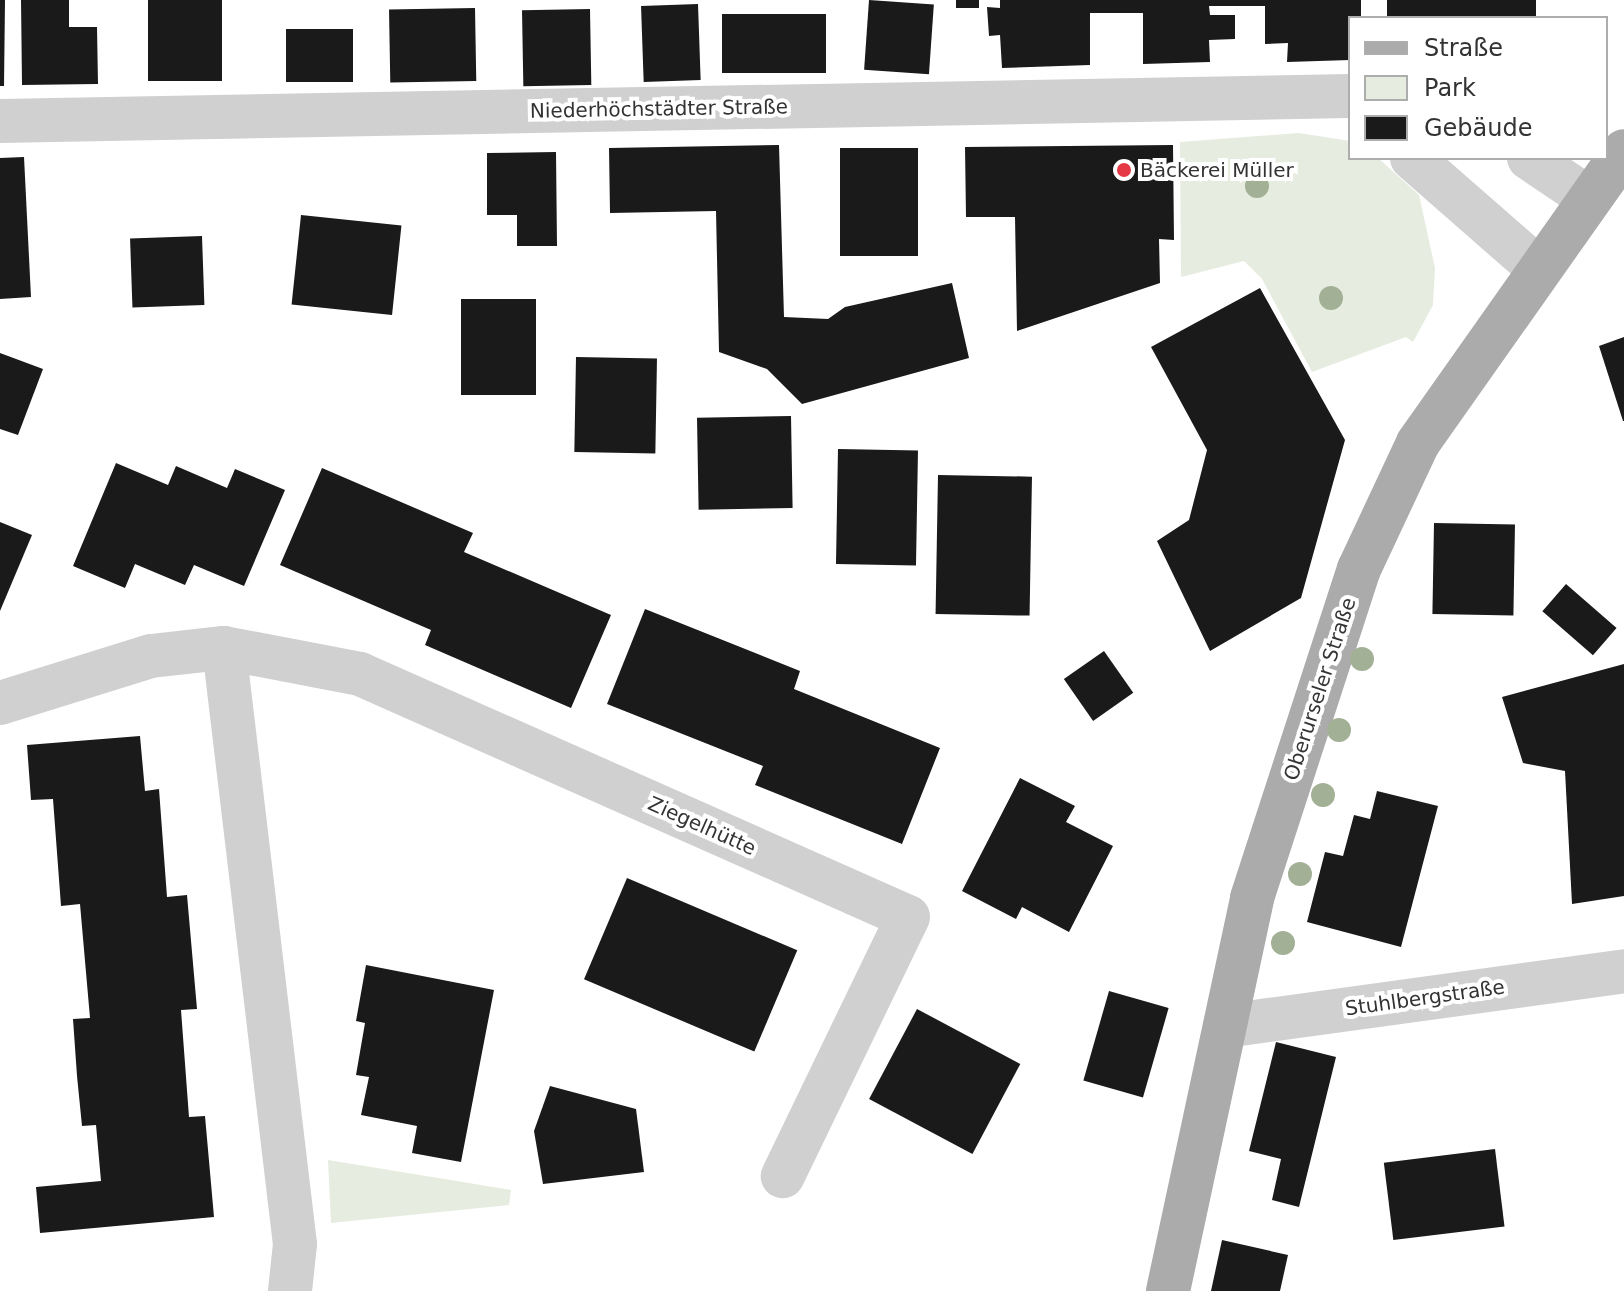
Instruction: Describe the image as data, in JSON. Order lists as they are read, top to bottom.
{
  "streets": {
    "main road": ["Oberurseler Straße"],
    "street": ["Niederhöchstädter Straße", "Ziegelhütte", "Stuhlbergstraße"]
  },
  "crossings": [
    ["Oberurseler Straße", "Stuhlbergstraße"]
  ],
  "places": ["Bäckerei Müller"],
  "legend": ["Straße", "Park", "Gebäude"]
}
